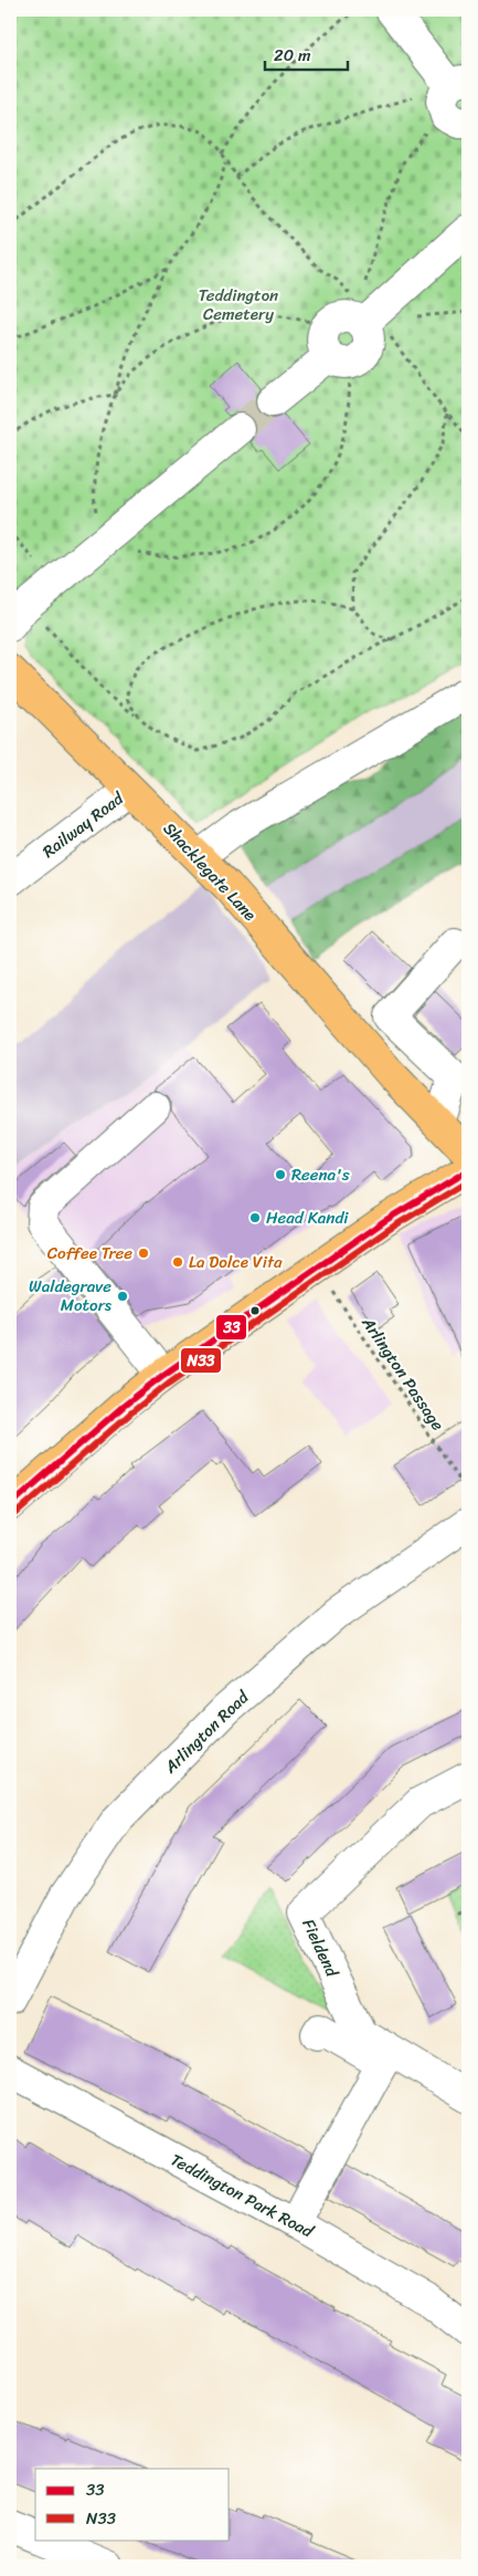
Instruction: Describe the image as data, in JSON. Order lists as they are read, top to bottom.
{
  "streets": {
    "main road": ["Shacklegate Lane"],
    "street": [
      "Railway Road",
      "Arlington Road",
      "Fieldend",
      "Teddington Park Road"
    ],
    "path": ["Arlington Passage"]
  },
  "crossings": [
    ["Railway Road", "Shacklegate Lane"]
  ],
  "parks": ["Teddington Cemetery"],
  "places": [
    "Reena's",
    "Head Kandi",
    "Coffee Tree",
    "La Dolce Vita",
    "Waldegrave Motors"
  ],
  "lines": ["transit line 33", "transit line N33"],
  "legend": ["33", "N33"],
  "scale_bar": "20 m"
}
